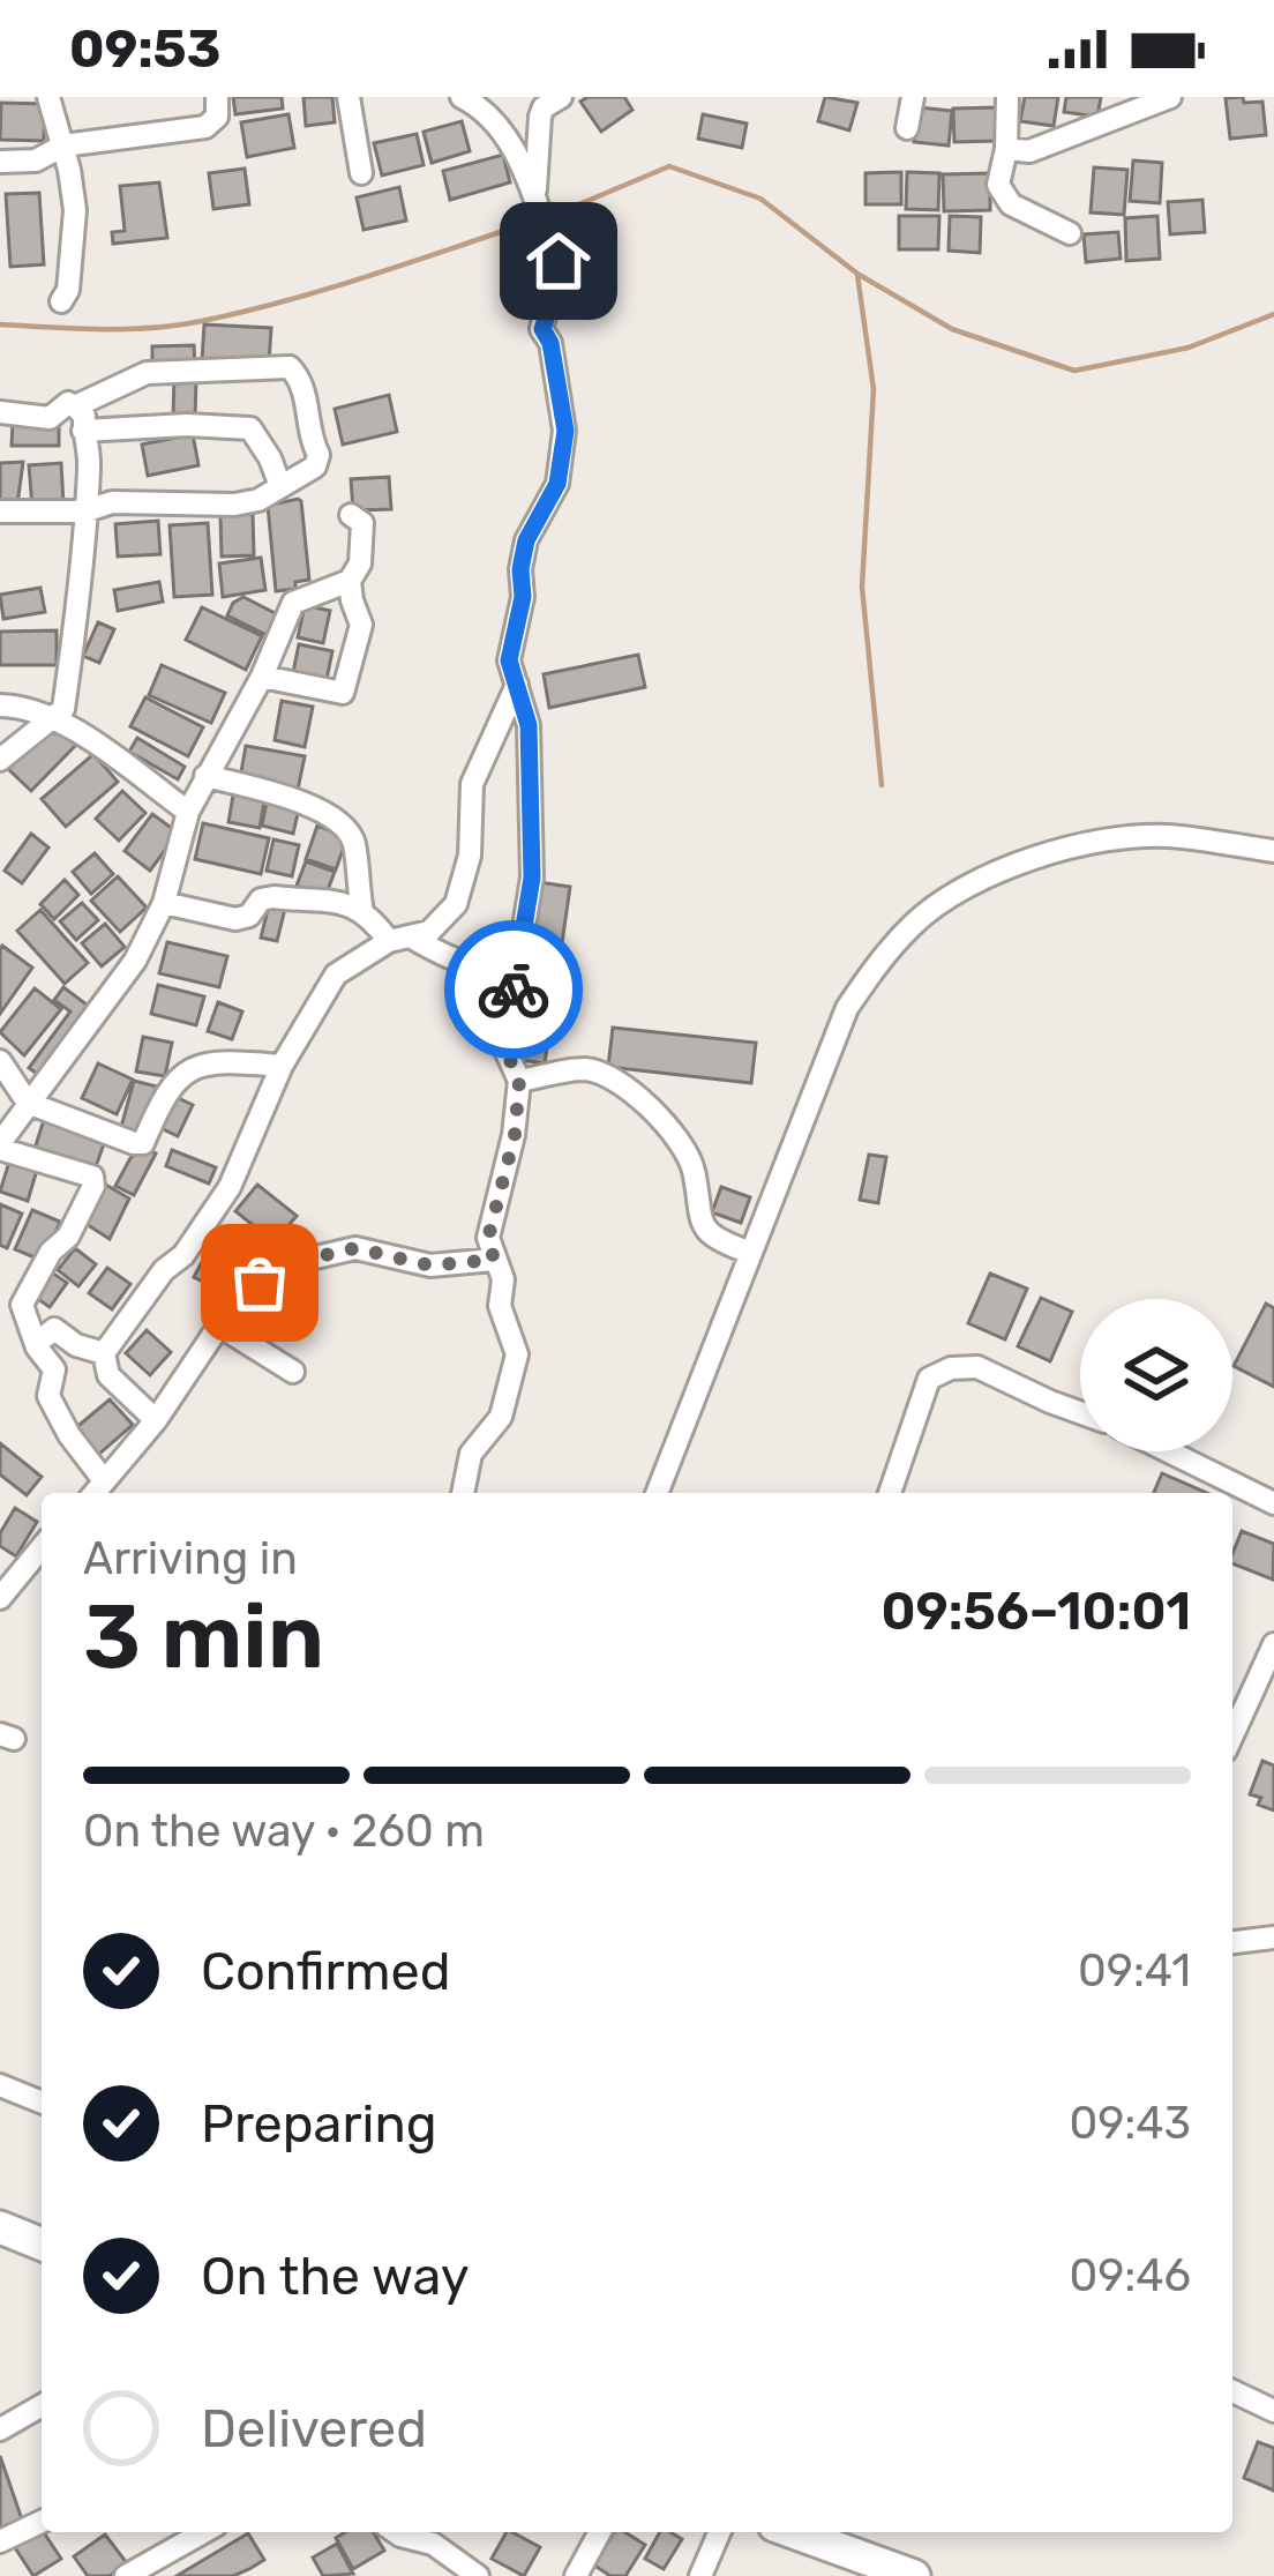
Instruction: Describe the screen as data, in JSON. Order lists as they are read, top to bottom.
{
  "page": {
    "status": "09:53",
    "heading": ["3 min", "Arriving in", "09:56–10:01"],
    "bar": "On the way · 260 m",
    "list": [
      ["Confirmed", "09:41"],
      ["Preparing", "09:43"],
      ["On the way", "09:46"],
      "Delivered"
    ]
  }
}
